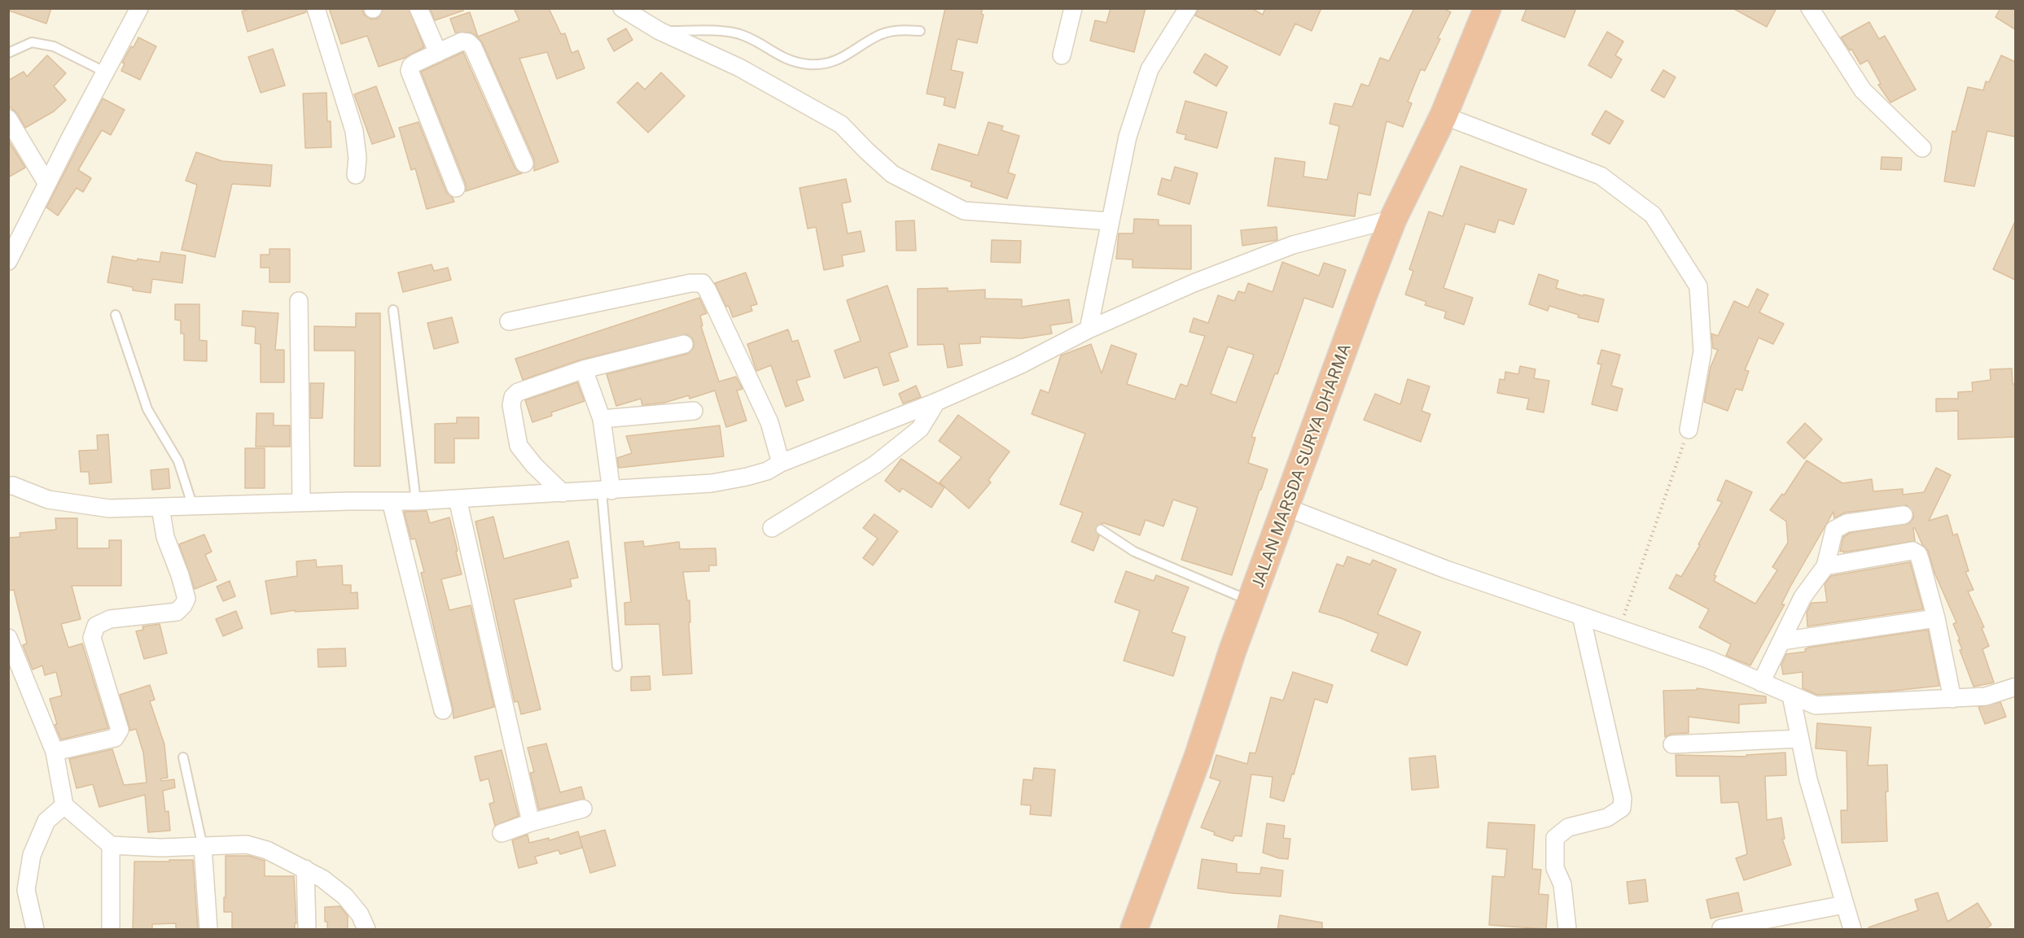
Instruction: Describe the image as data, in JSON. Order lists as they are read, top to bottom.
{
  "streets": {
    "highway": ["JALAN MARSDA SURYA DHARMA"]
  }
}
